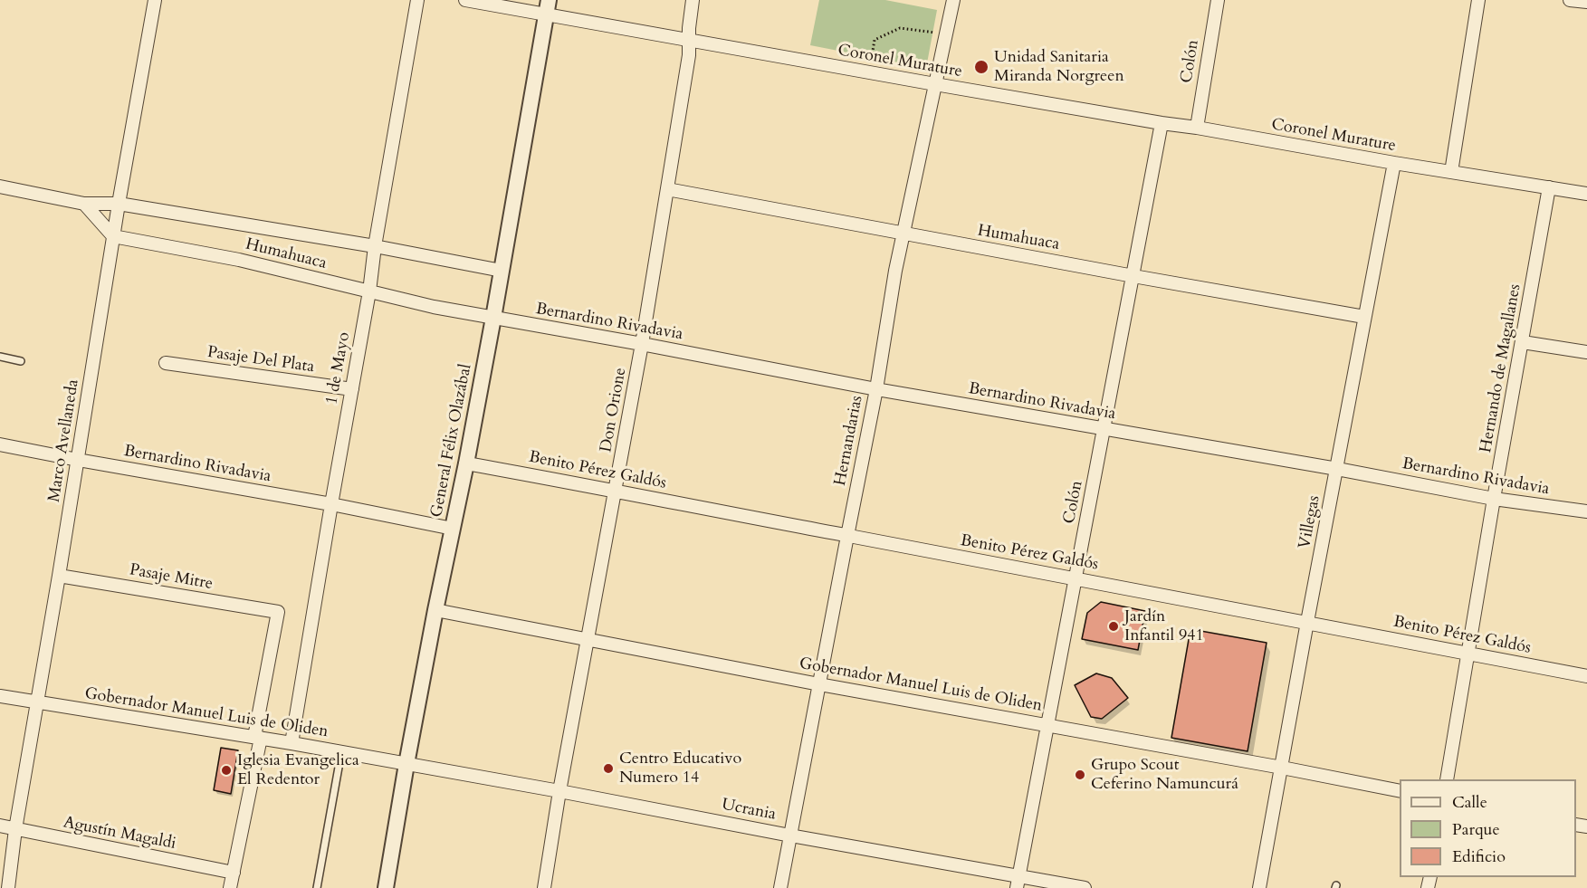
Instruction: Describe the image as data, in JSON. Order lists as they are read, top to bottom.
{
  "streets": {
    "street": [
      "Coronel Murature",
      "Colón",
      "Humahuaca",
      "Bernardino Rivadavia",
      "Pasaje Del Plata",
      "1 de Mayo",
      "Hernando de Magallanes",
      "Don Orione",
      "Marco Avellaneda",
      "General Félix Olazábal",
      "Hernandarias",
      "Benito Pérez Galdós",
      "Villegas",
      "Pasaje Mitre",
      "Gobernador Manuel Luis de Oliden",
      "Ucrania",
      "Agustín Magaldi"
    ]
  },
  "crossings": [
    ["Coronel Murature", "Colón"],
    ["Coronel Murature", "Hernando de Magallanes"],
    ["Coronel Murature", "Don Orione"],
    ["Coronel Murature", "General Félix Olazábal"],
    ["Coronel Murature", "Hernandarias"],
    ["Coronel Murature", "Villegas"],
    ["Colón", "Humahuaca"],
    ["Colón", "Bernardino Rivadavia"],
    ["Colón", "Benito Pérez Galdós"],
    ["Colón", "Gobernador Manuel Luis de Oliden"],
    ["Colón", "Ucrania"],
    ["Humahuaca", "Bernardino Rivadavia"],
    ["Humahuaca", "1 de Mayo"],
    ["Humahuaca", "Don Orione"],
    ["Humahuaca", "Marco Avellaneda"],
    ["Humahuaca", "General Félix Olazábal"],
    ["Humahuaca", "Hernandarias"],
    ["Humahuaca", "Villegas"],
    ["Bernardino Rivadavia", "1 de Mayo"],
    ["Bernardino Rivadavia", "Hernando de Magallanes"],
    ["Bernardino Rivadavia", "Don Orione"],
    ["Bernardino Rivadavia", "Marco Avellaneda"],
    ["Bernardino Rivadavia", "General Félix Olazábal"],
    ["Bernardino Rivadavia", "Hernandarias"],
    ["Bernardino Rivadavia", "Villegas"],
    ["Pasaje Del Plata", "1 de Mayo"],
    ["1 de Mayo", "Gobernador Manuel Luis de Oliden"],
    ["Hernando de Magallanes", "Benito Pérez Galdós"],
    ["Don Orione", "Benito Pérez Galdós"],
    ["Don Orione", "Gobernador Manuel Luis de Oliden"],
    ["Don Orione", "Ucrania"],
    ["Marco Avellaneda", "Pasaje Mitre"],
    ["Marco Avellaneda", "Gobernador Manuel Luis de Oliden"],
    ["Marco Avellaneda", "Agustín Magaldi"],
    ["General Félix Olazábal", "Benito Pérez Galdós"],
    ["General Félix Olazábal", "Gobernador Manuel Luis de Oliden"],
    ["General Félix Olazábal", "Ucrania"],
    ["Hernandarias", "Benito Pérez Galdós"],
    ["Hernandarias", "Gobernador Manuel Luis de Oliden"],
    ["Hernandarias", "Ucrania"],
    ["Benito Pérez Galdós", "Villegas"],
    ["Villegas", "Gobernador Manuel Luis de Oliden"],
    ["Pasaje Mitre", "Gobernador Manuel Luis de Oliden"],
    ["Gobernador Manuel Luis de Oliden", "Ucrania"]
  ],
  "places": [
    "Unidad Sanitaria Miranda Norgreen",
    "Jardín Infantil 941",
    "Centro Educativo Numero 14",
    "Iglesia Evangelica El Redentor",
    "Grupo Scout Ceferino Namuncurá"
  ],
  "legend": ["Calle", "Parque", "Edificio"]
}
